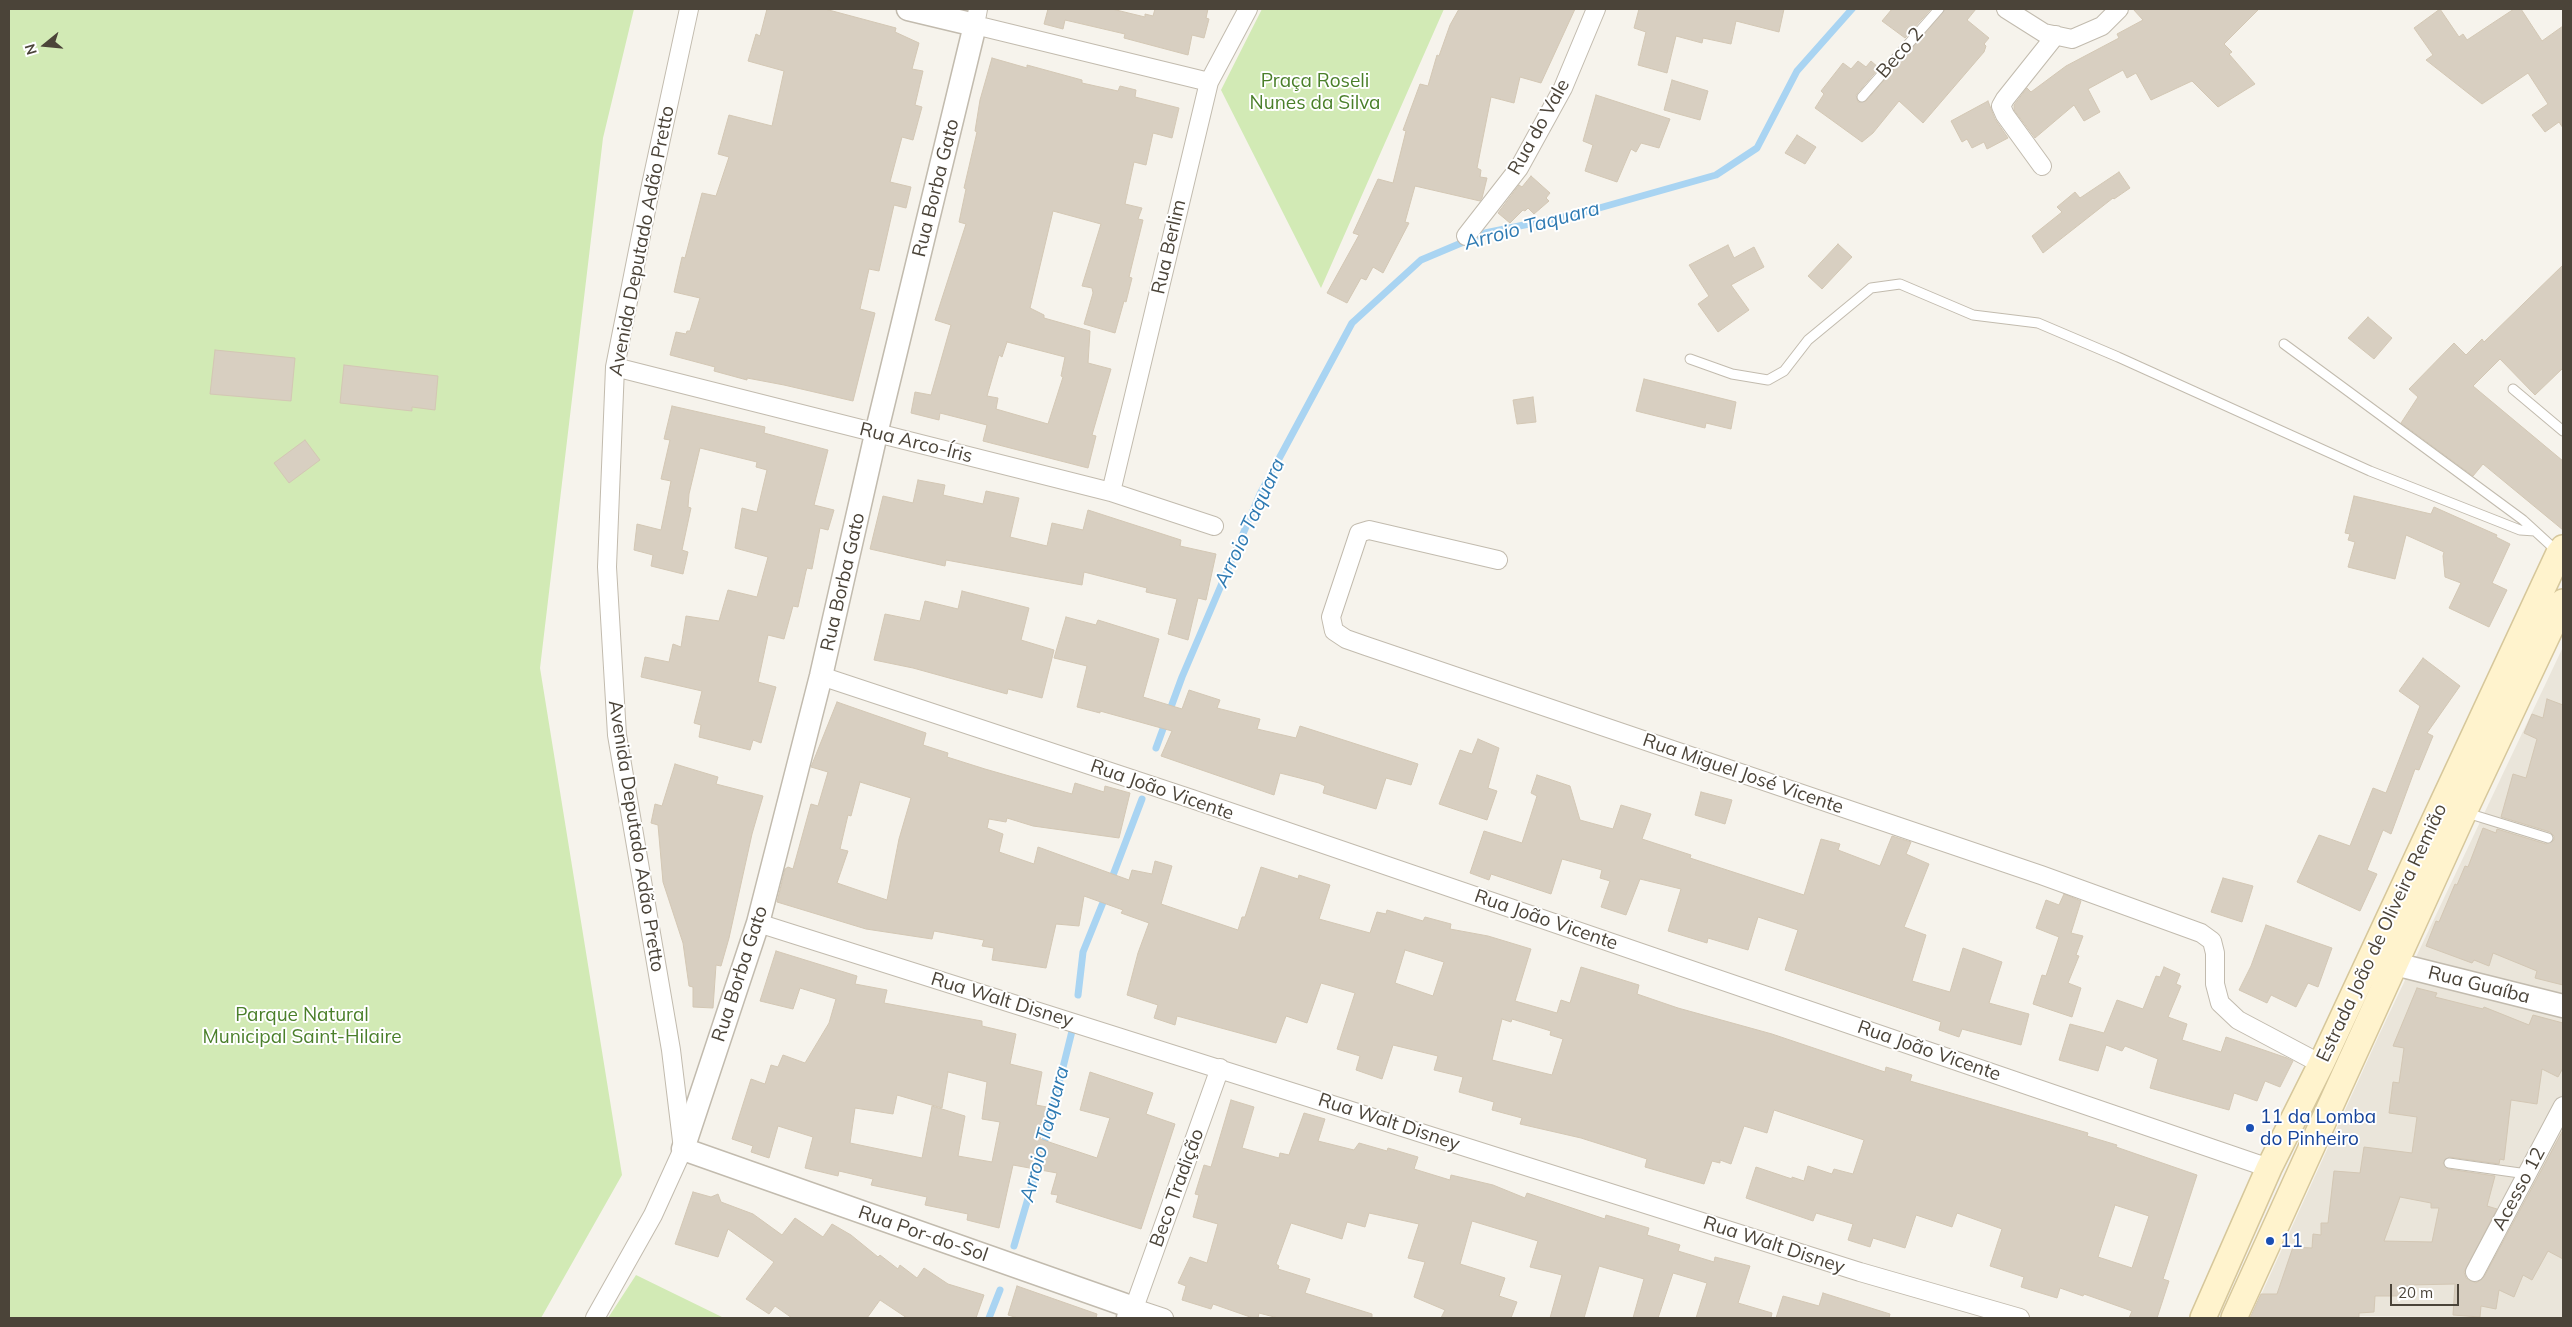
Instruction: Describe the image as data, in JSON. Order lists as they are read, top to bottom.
{
  "streets": {
    "main road": ["Estrada João de Oliveira Remião"],
    "street": [
      "Rua do Vale",
      "Rua Borba Gato",
      "Avenida Deputado Adão Pretto",
      "Rua Berlim",
      "Rua Arco-Íris",
      "Rua Miguel José Vicente",
      "Rua João Vicente",
      "Rua Guaíba",
      "Rua Walt Disney",
      "Beco Tradição",
      "Acesso 12",
      "Rua Por-do-Sol"
    ],
    "lane": ["Beco 2"]
  },
  "crossings": [
    ["Rua Borba Gato", "Avenida Deputado Adão Pretto"],
    ["Rua Borba Gato", "Rua Arco-Íris"],
    ["Rua Borba Gato", "Rua João Vicente"],
    ["Rua Borba Gato", "Rua Walt Disney"],
    ["Rua Borba Gato", "Rua Por-do-Sol"],
    ["Avenida Deputado Adão Pretto", "Rua Arco-Íris"],
    ["Avenida Deputado Adão Pretto", "Rua Por-do-Sol"],
    ["Rua Berlim", "Rua Arco-Íris"],
    ["Rua Miguel José Vicente", "Estrada João de Oliveira Remião"],
    ["Rua João Vicente", "Estrada João de Oliveira Remião"],
    ["Estrada João de Oliveira Remião", "Rua Guaíba"],
    ["Rua Walt Disney", "Beco Tradição"],
    ["Beco Tradição", "Rua Por-do-Sol"]
  ],
  "water": ["Arroio Taquara"],
  "parks": ["Praça Roseli Nunes da Silva", "Parque Natural Municipal Saint-Hilaire"],
  "places": ["11 da Lomba do Pinheiro", "11"],
  "scale_bar": "20 m",
  "north": "left"
}
